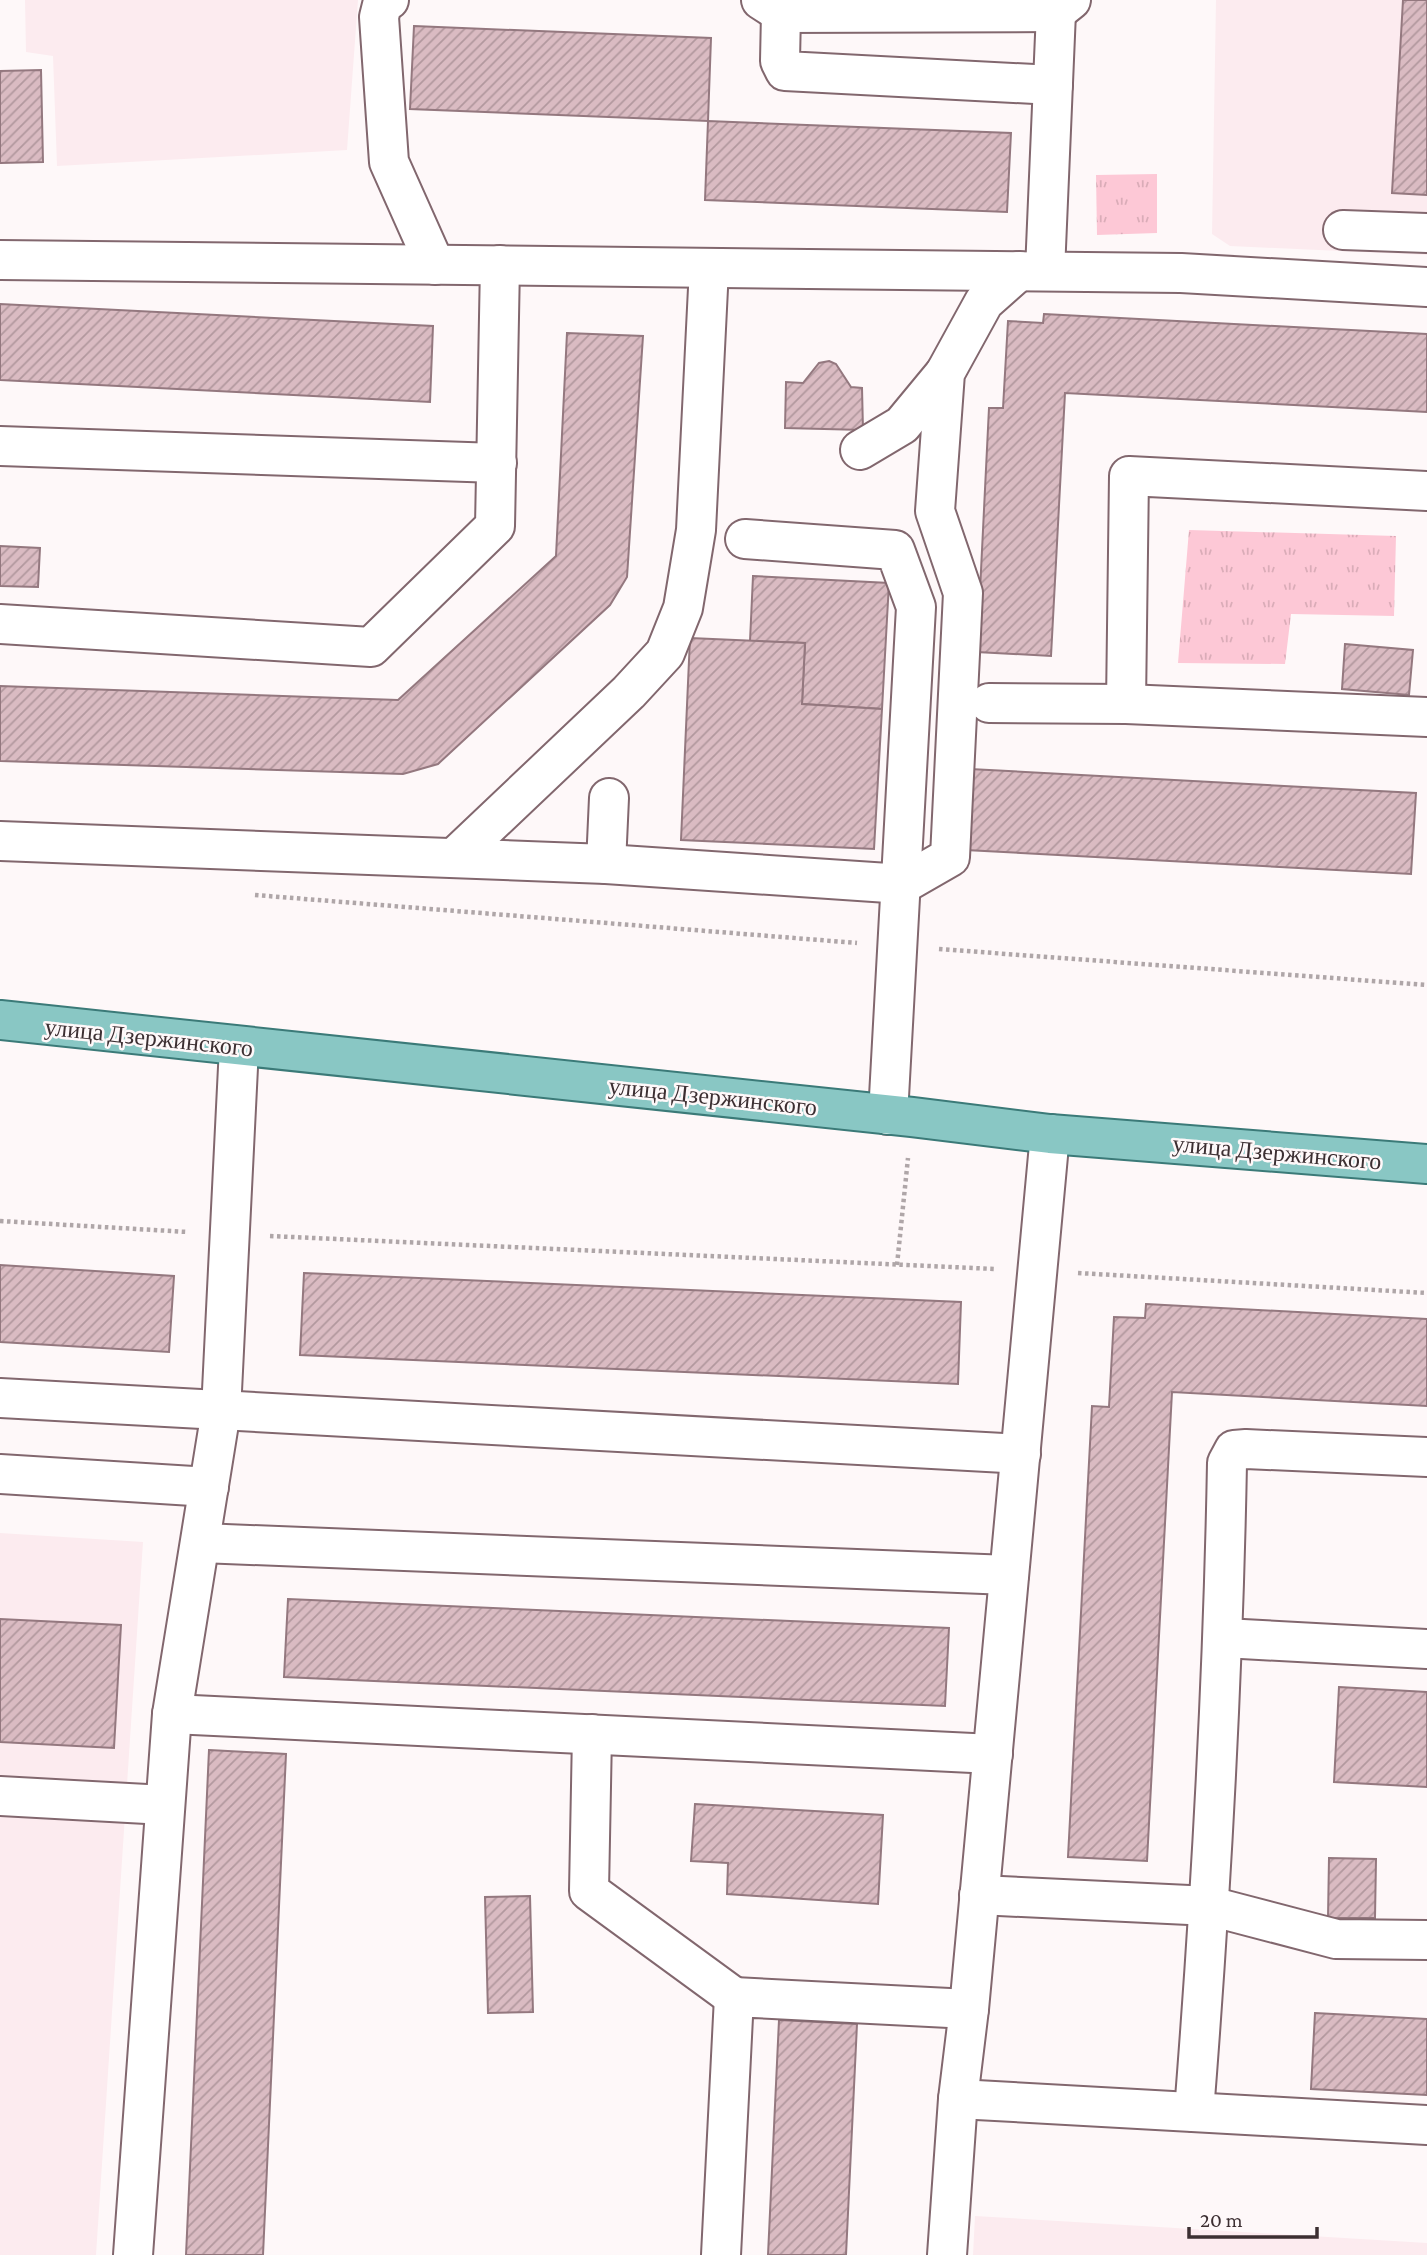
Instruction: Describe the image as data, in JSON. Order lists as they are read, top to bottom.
{
  "streets": {
    "main road": ["улица Дзержинского"]
  },
  "scale_bar": "20 m"
}
